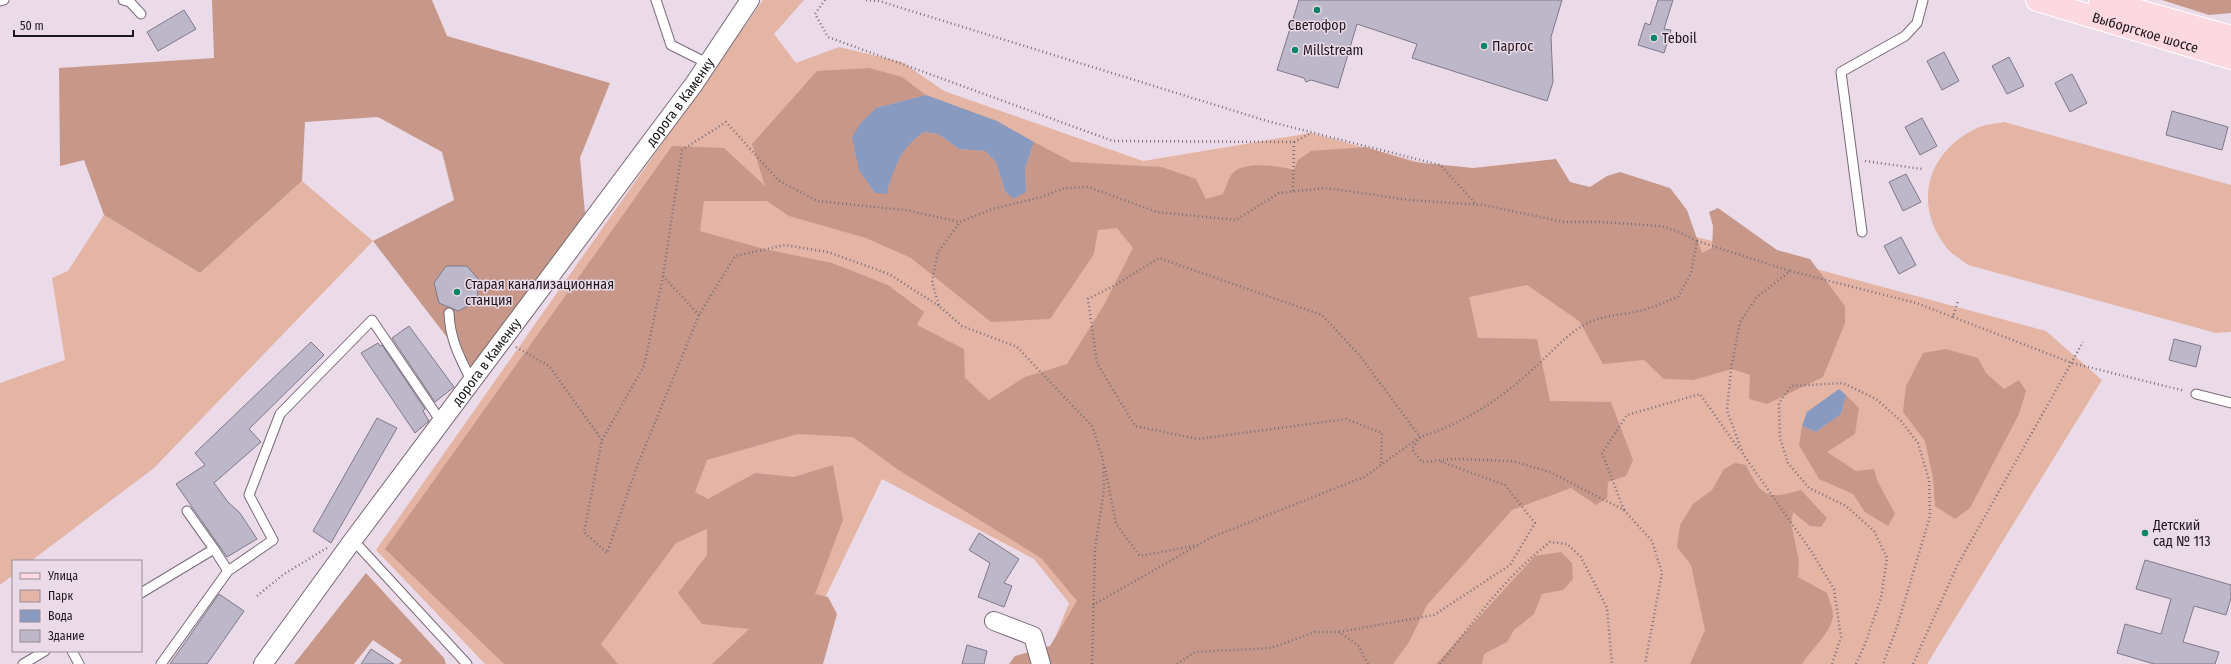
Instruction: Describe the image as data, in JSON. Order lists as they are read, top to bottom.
{
  "streets": {
    "main road": ["Выборгское шоссе"],
    "street": ["дорога в Каменку"]
  },
  "places": [
    "Светофор",
    "Teboil",
    "Паргос",
    "Millstream",
    "Старая канализационная станция",
    "Детский сад № 113"
  ],
  "legend": [
    "Улица",
    "Парк",
    "Вода",
    "Здание"
  ],
  "scale_bar": "50 m"
}
